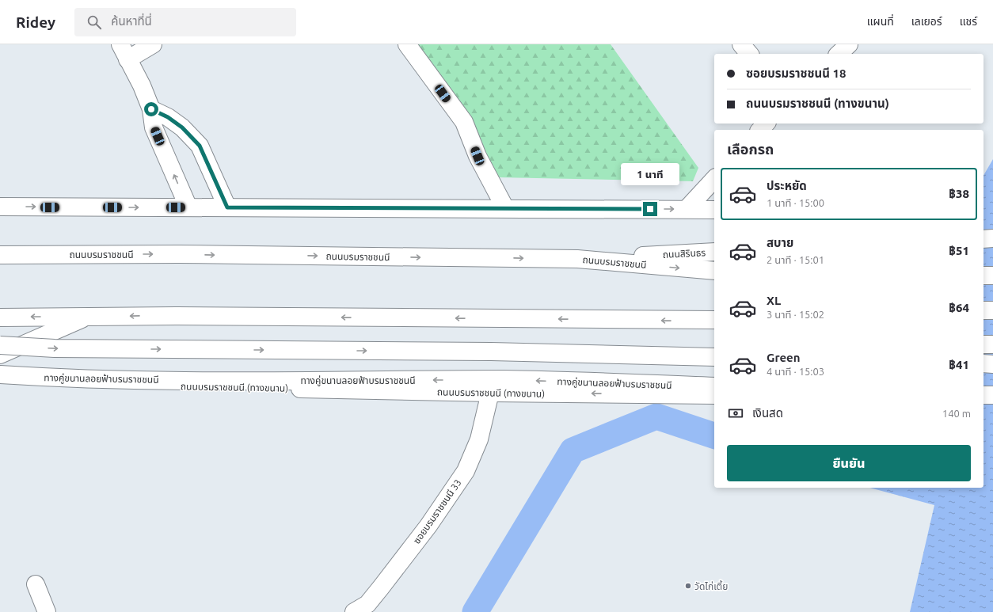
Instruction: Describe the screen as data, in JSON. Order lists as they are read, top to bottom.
{
  "streets": {
    "main road": [
      "ถนนสิรินธร",
      "ถนนบรมราชชนนี",
      "ทางคู่ขนานลอยฟ้าบรมราชชนนี",
      "ถนนบรมราชชนนี (ทางขนาน)",
      "ซอยบรมราชชนนี 33"
    ]
  },
  "crossings": [
    ["ถนนสิรินธร", "ถนนบรมราชชนนี"],
    ["ถนนบรมราชชนนี (ทางขนาน)", "ซอยบรมราชชนนี 33"]
  ],
  "places": ["วัดไก่เตี้ย"],
  "page": {
    "header": "Ridey",
    "search": "ค้นหาที่นี่",
    "nav": ["แผนที่", "เลเยอร์", "แชร์"],
    "banner": ["ซอยบรมราชชนนี 18", "ถนนบรมราชชนนี (ทางขนาน)"],
    "heading": "เลือกรถ",
    "bubble": "1 นาที",
    "list": [
      {
        "name": "ประหยัด",
        "note": "1 นาที · 15:00",
        "value": "฿38"
      },
      {
        "name": "สบาย",
        "note": "2 นาที · 15:01",
        "value": "฿51"
      },
      {
        "name": "XL",
        "note": "3 นาที · 15:02",
        "value": "฿64"
      },
      {
        "name": "Green",
        "note": "4 นาที · 15:03",
        "value": "฿41"
      }
    ],
    "pay": ["เงินสด", "140 m"],
    "buttons": "ยืนยัน"
  }
}
